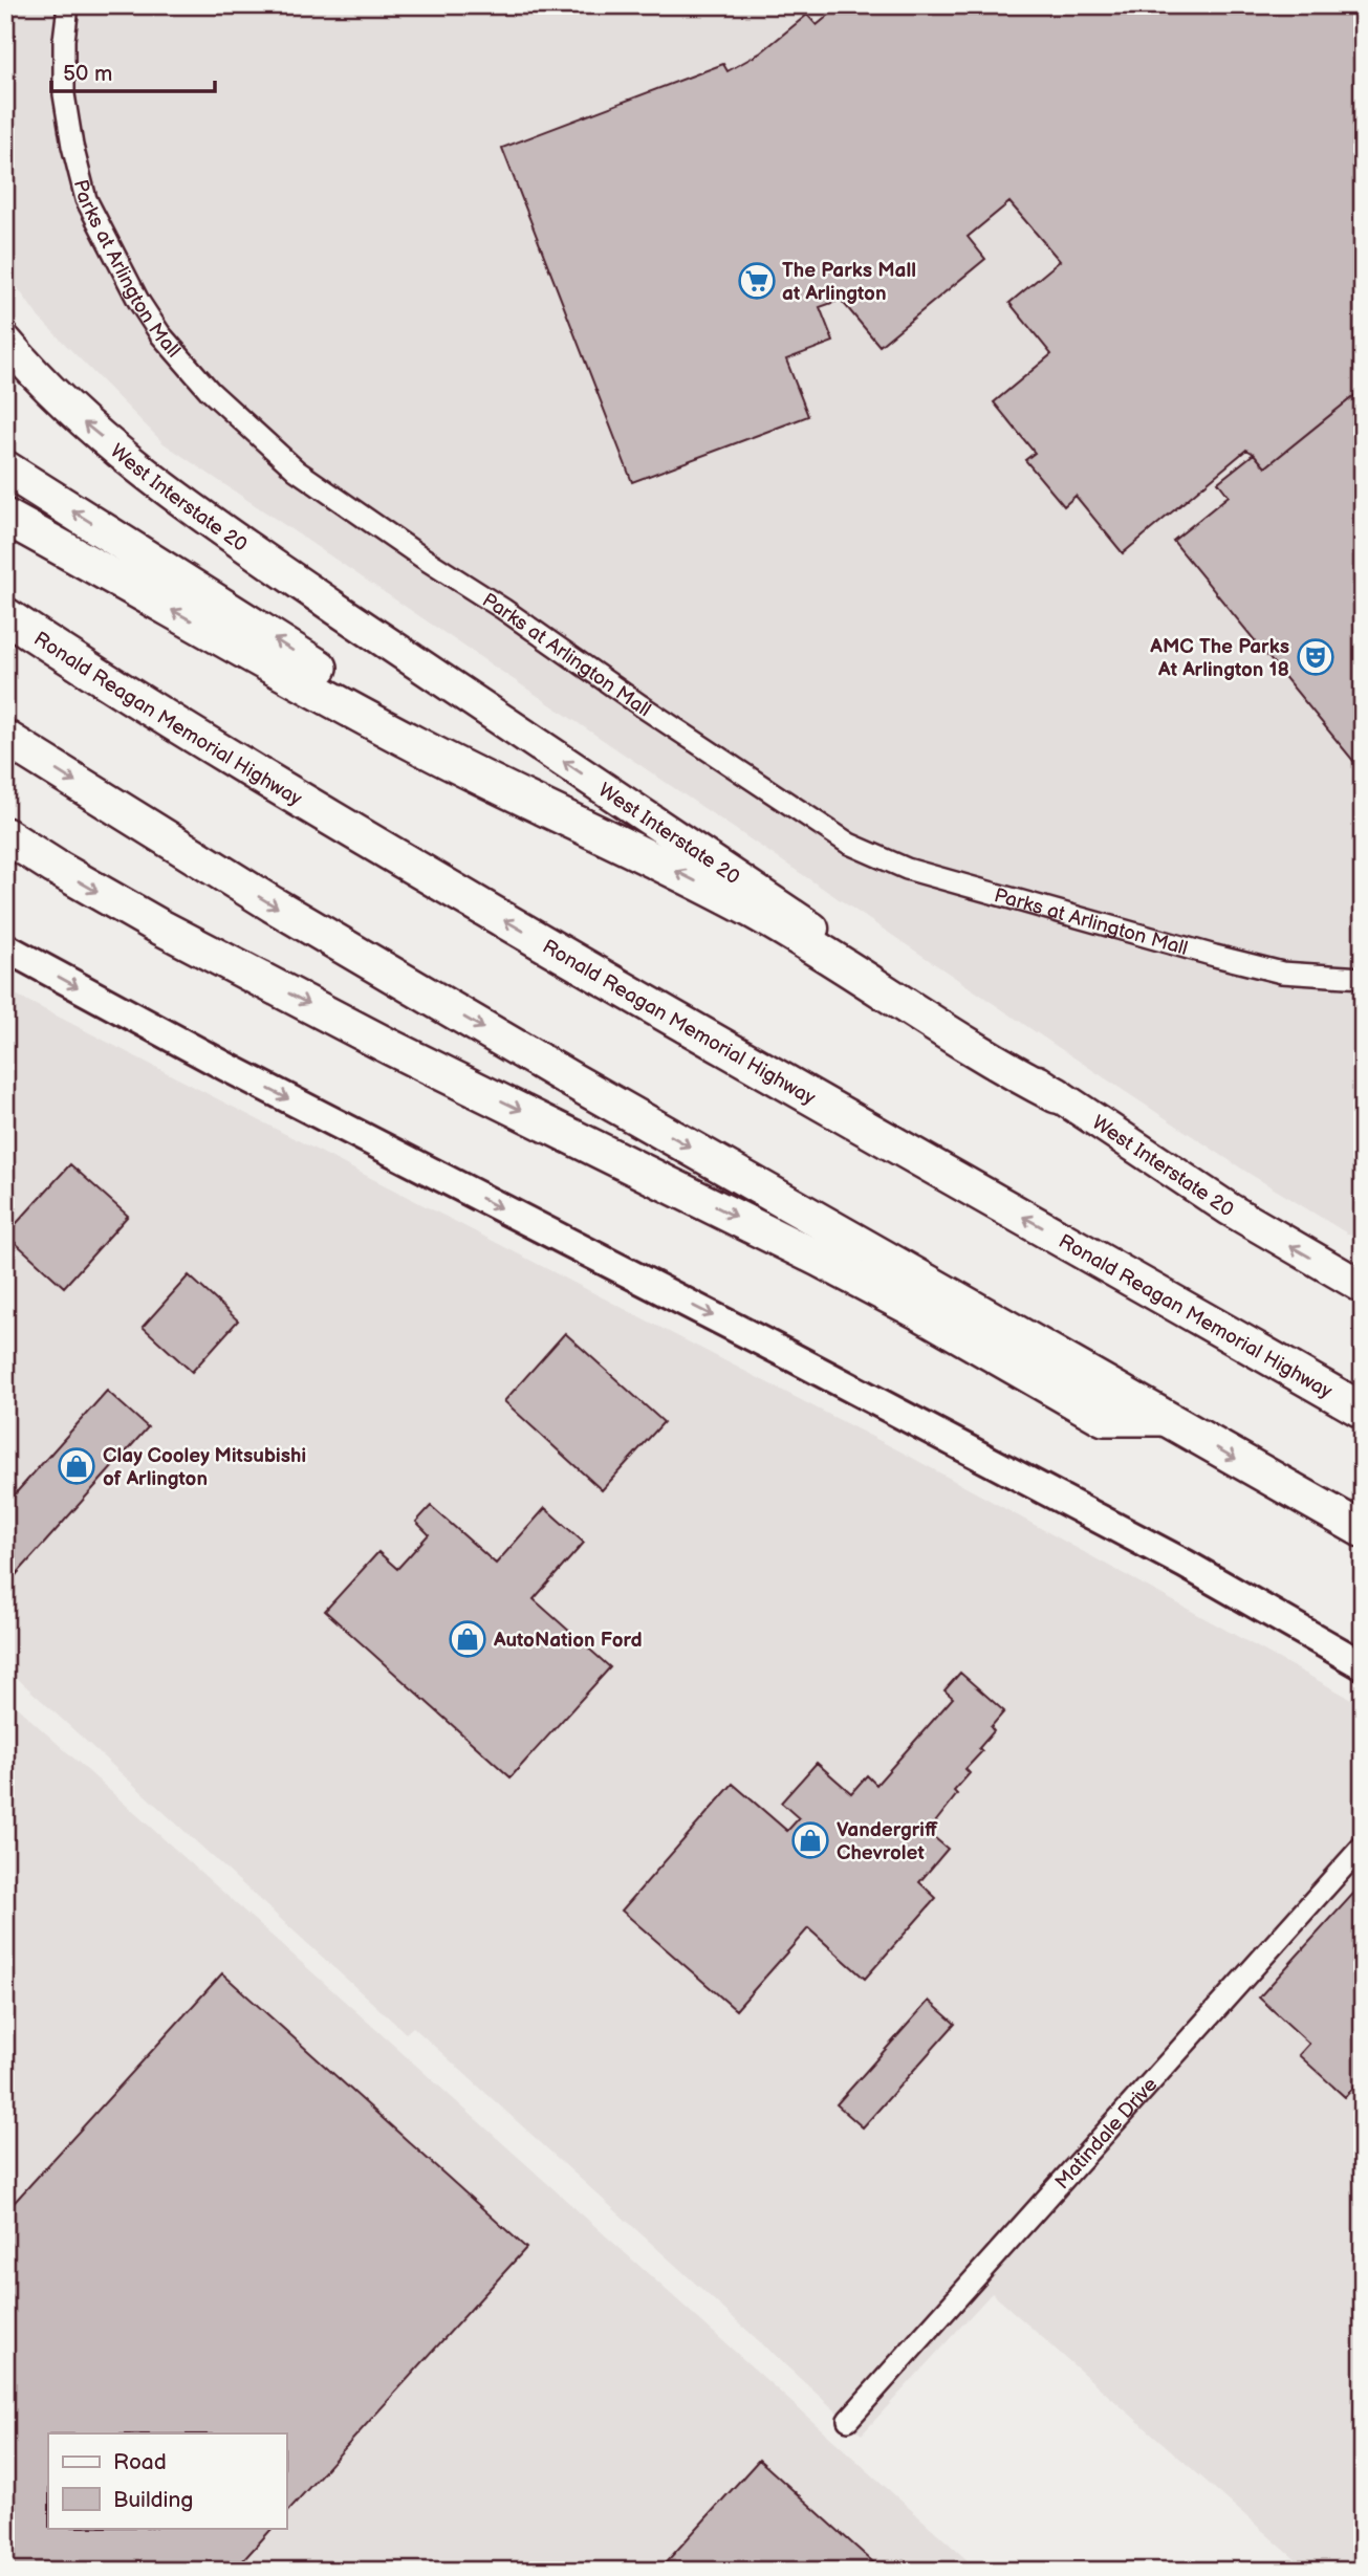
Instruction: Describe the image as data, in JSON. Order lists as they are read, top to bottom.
{
  "streets": {
    "highway": ["Ronald Reagan Memorial Highway"],
    "main road": ["West Interstate 20"],
    "street": ["Parks at Arlington Mall", "Matindale Drive"]
  },
  "one_way": ["West Interstate 20"],
  "places": {
    "supermarket": ["The Parks Mall at Arlington"],
    "theatre": ["AMC The Parks At Arlington 18"],
    "shop": ["Clay Cooley Mitsubishi of Arlington", "AutoNation Ford", "Vandergriff Chevrolet"]
  },
  "legend": ["Road", "Building"],
  "scale_bar": "50 m"
}
